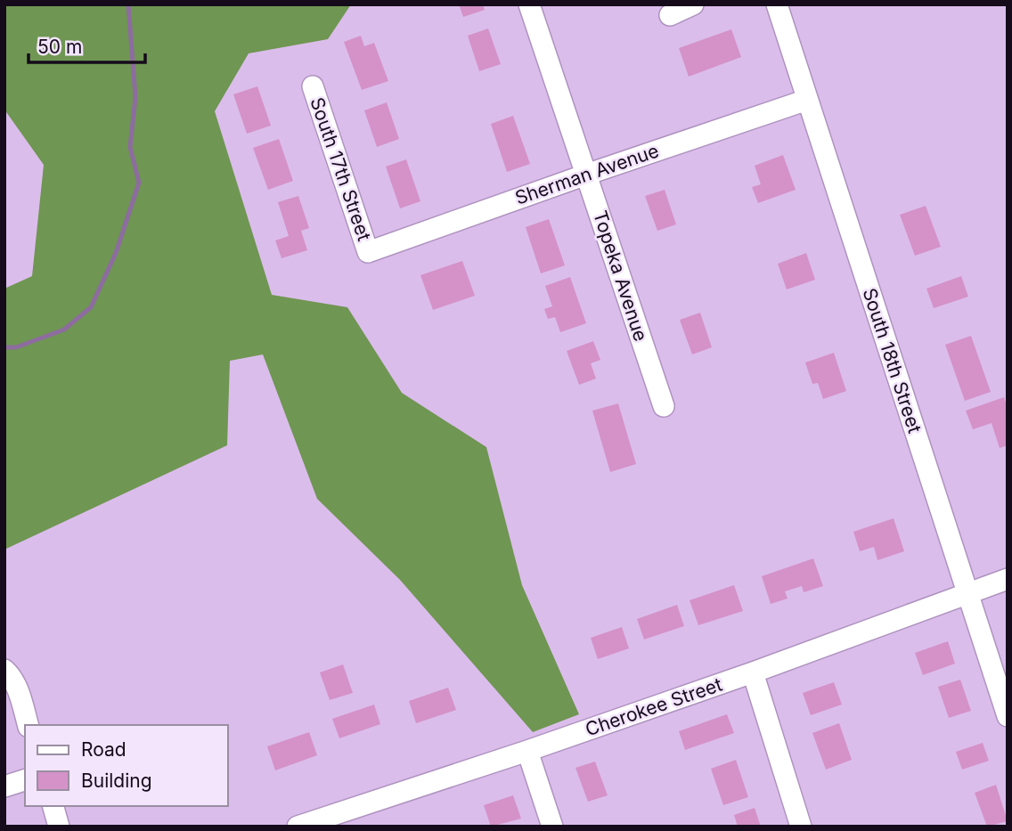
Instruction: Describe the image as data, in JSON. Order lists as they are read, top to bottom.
{
  "streets": {
    "street": [
      "South 17th Street",
      "Sherman Avenue",
      "Topeka Avenue",
      "South 18th Street",
      "Cherokee Street"
    ]
  },
  "crossings": [
    ["South 17th Street", "Sherman Avenue"],
    ["Sherman Avenue", "Topeka Avenue"],
    ["Sherman Avenue", "South 18th Street"],
    ["South 18th Street", "Cherokee Street"]
  ],
  "legend": ["Road", "Building"],
  "scale_bar": "50 m"
}
